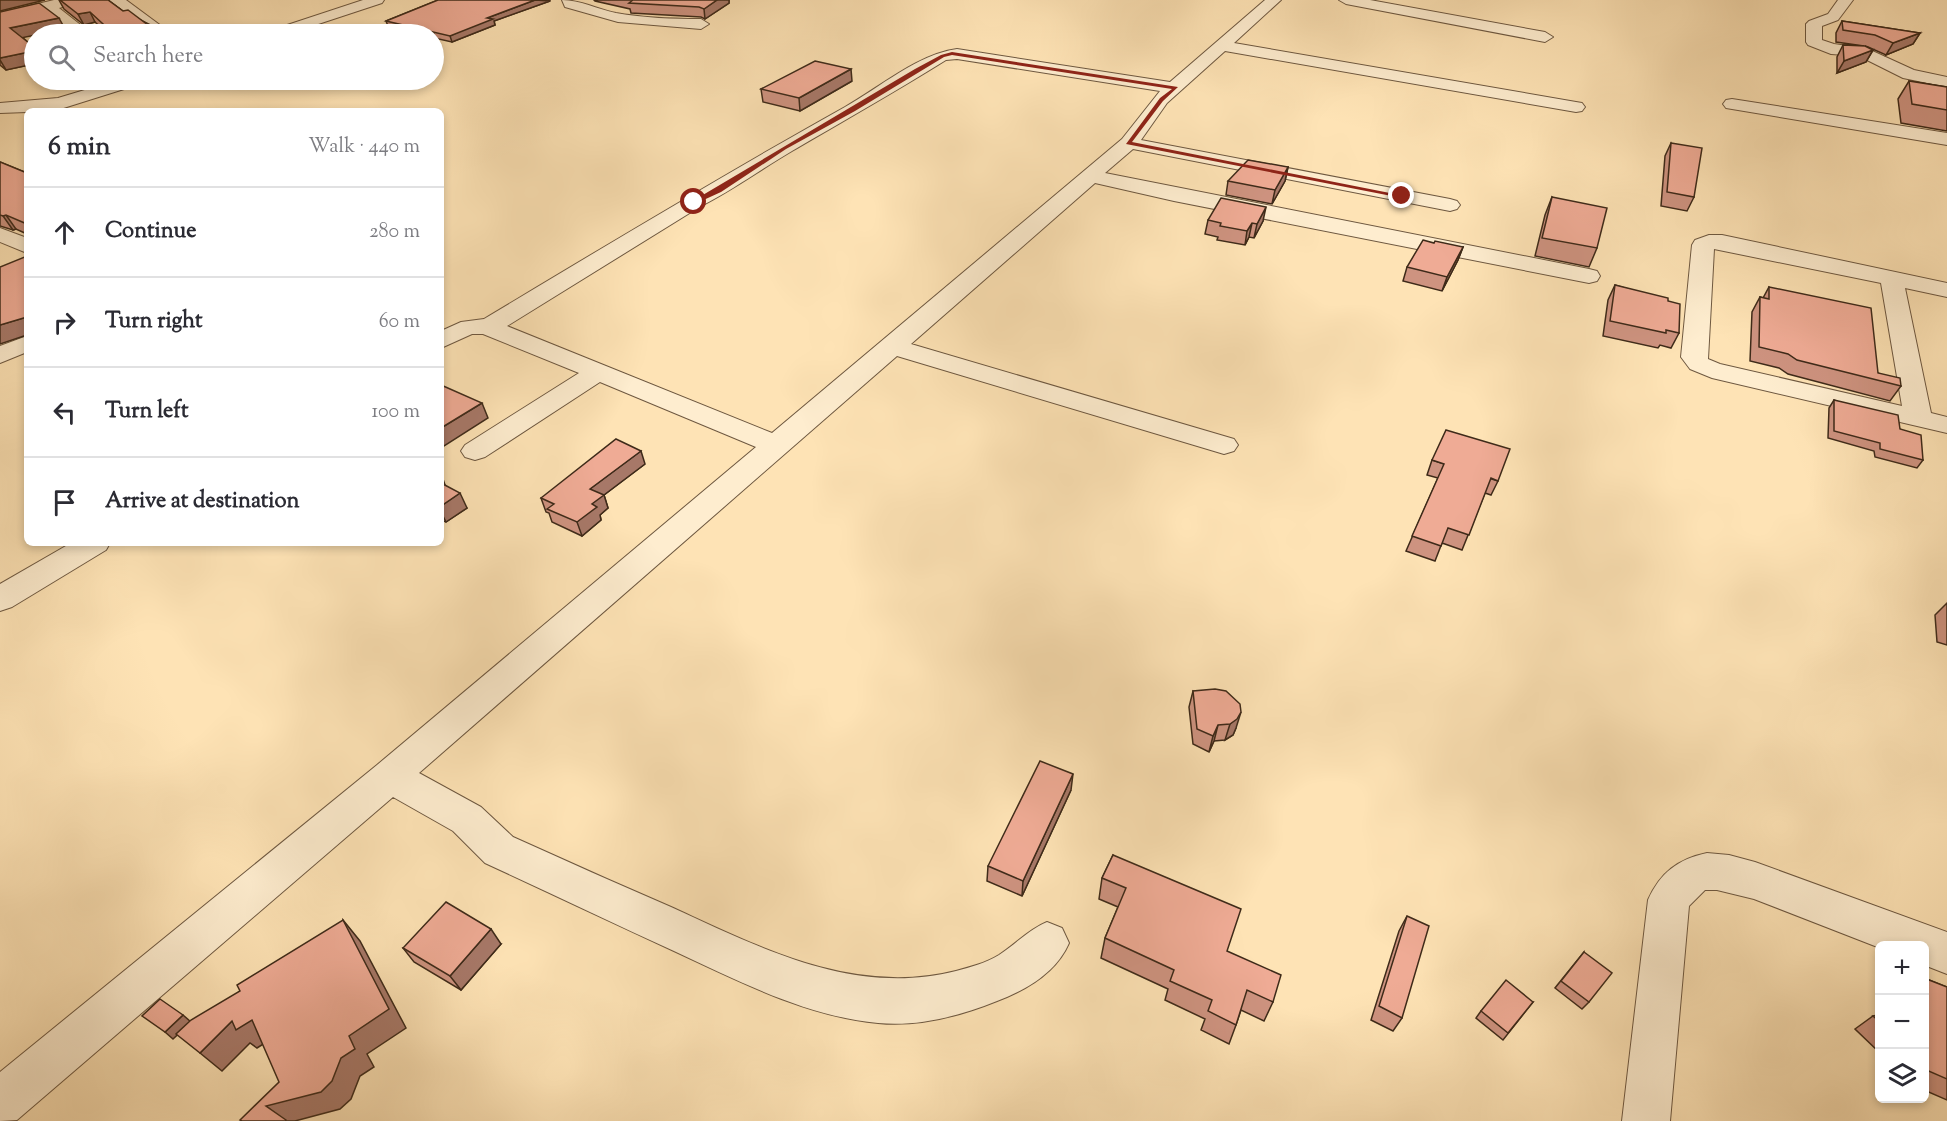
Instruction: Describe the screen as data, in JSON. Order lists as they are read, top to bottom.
{
  "page": {
    "search": "Search here",
    "heading": ["6 min", "Walk · 440 m"],
    "list": [
      ["Continue", "280 m"],
      ["Turn right", "60 m"],
      ["Turn left", "100 m"],
      "Arrive at destination"
    ],
    "map_buttons": ["+", "−"]
  }
}
